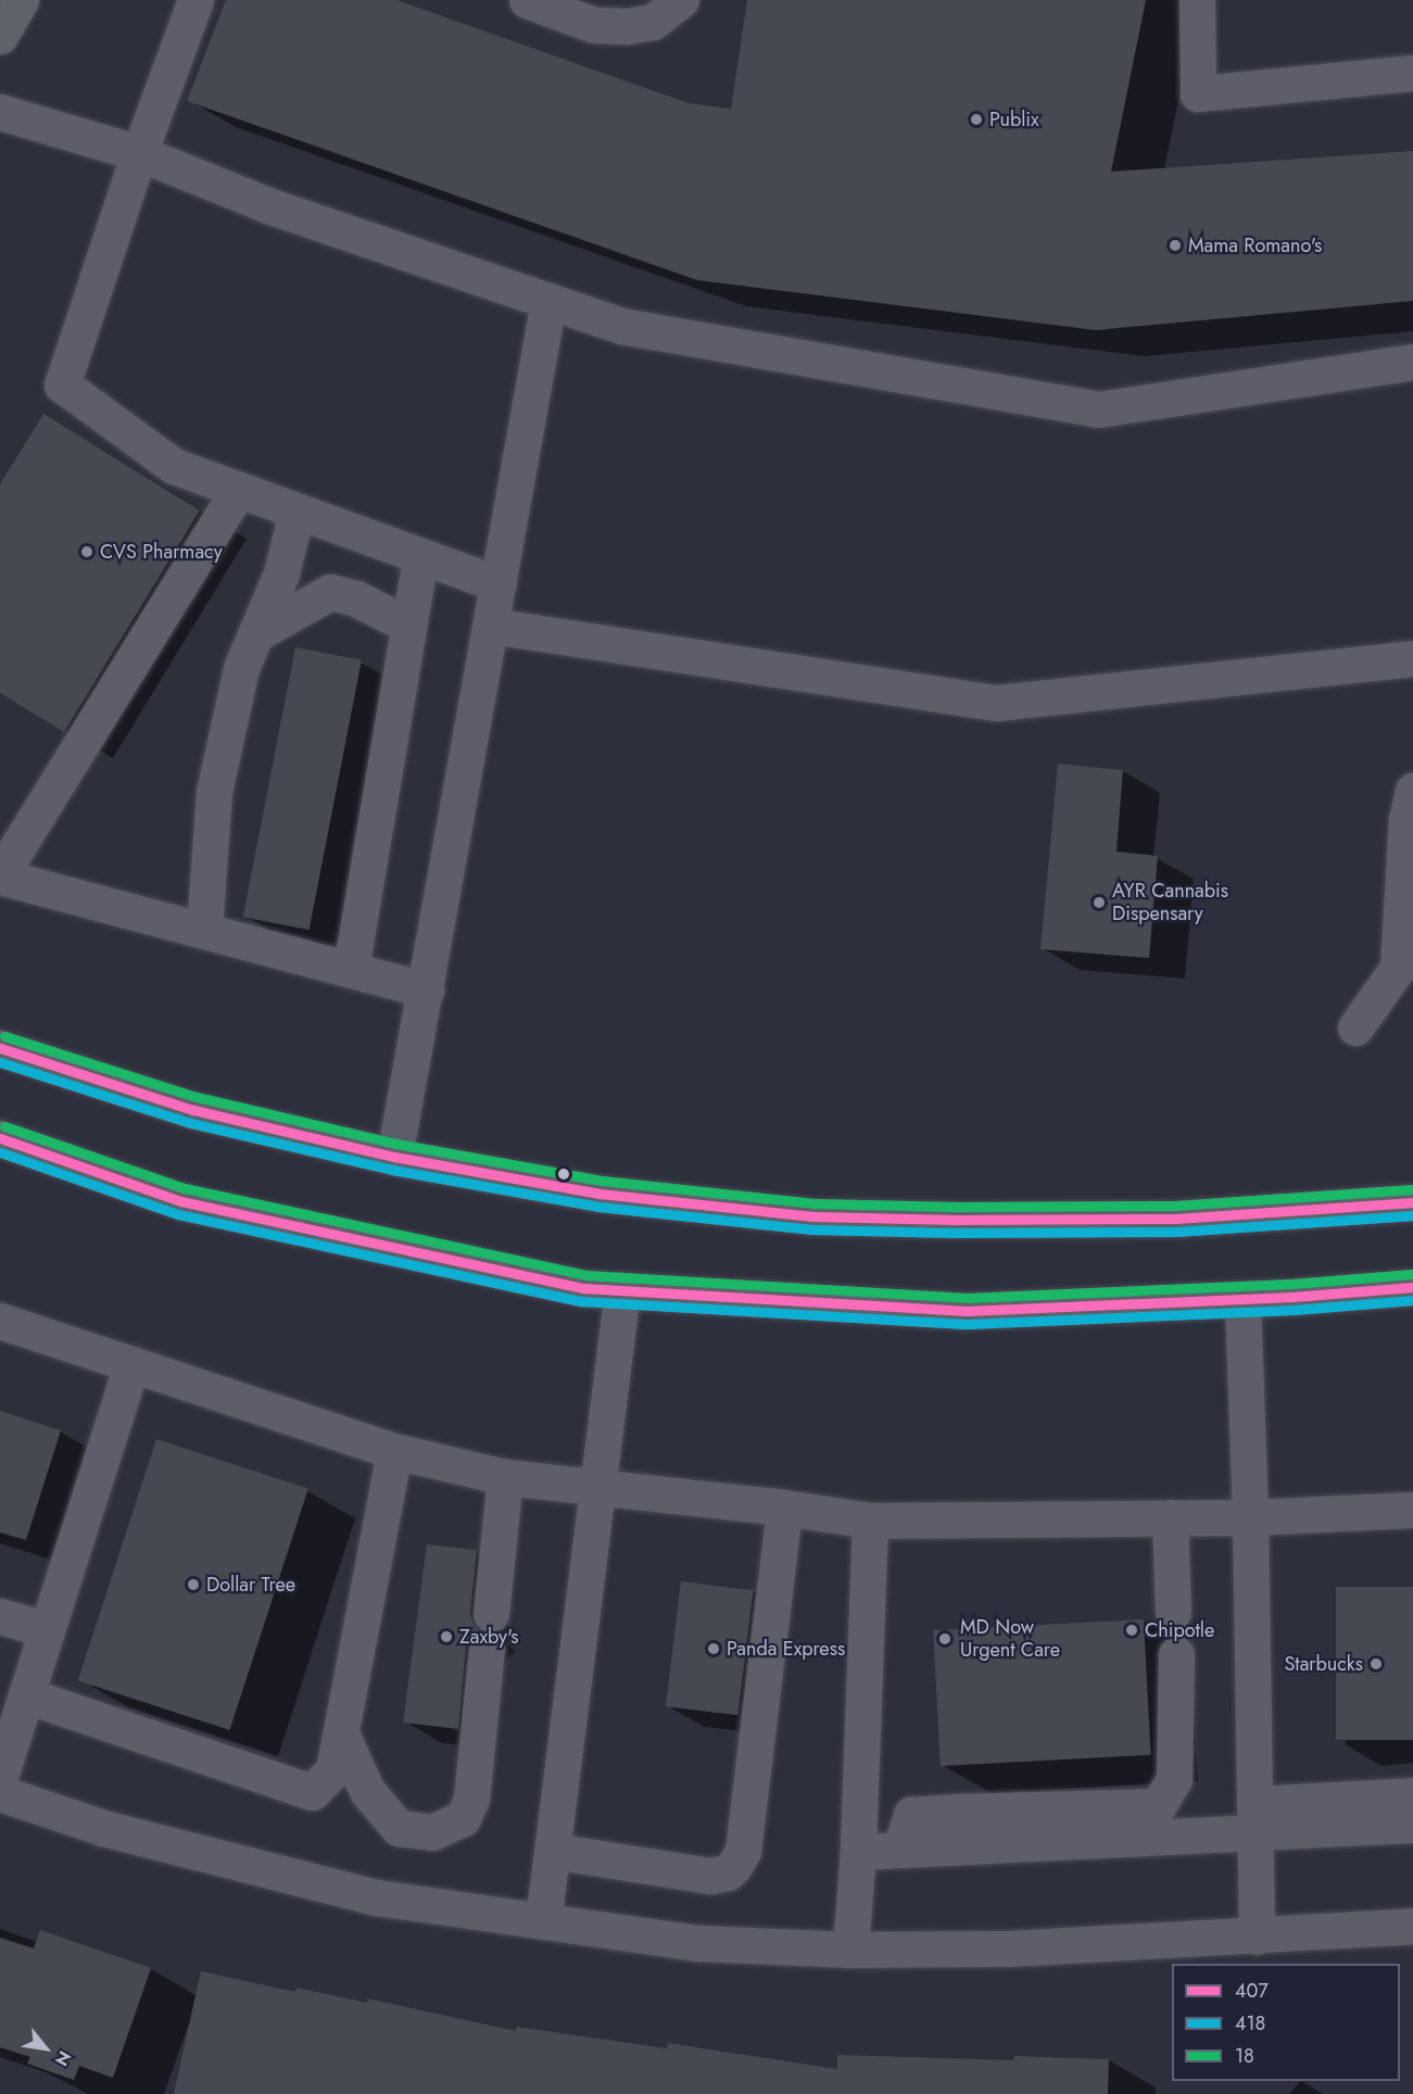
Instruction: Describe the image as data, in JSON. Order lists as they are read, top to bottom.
{
  "places": [
    "Publix",
    "Mama Romano's",
    "CVS Pharmacy",
    "AYR Cannabis Dispensary",
    "Dollar Tree",
    "Chipotle",
    "Zaxby's",
    "MD Now Urgent Care",
    "Panda Express",
    "Starbucks"
  ],
  "lines": ["transit line 18", "transit line 407", "transit line 418"],
  "legend": ["407", "418", "18"],
  "north": "bottom right"
}
